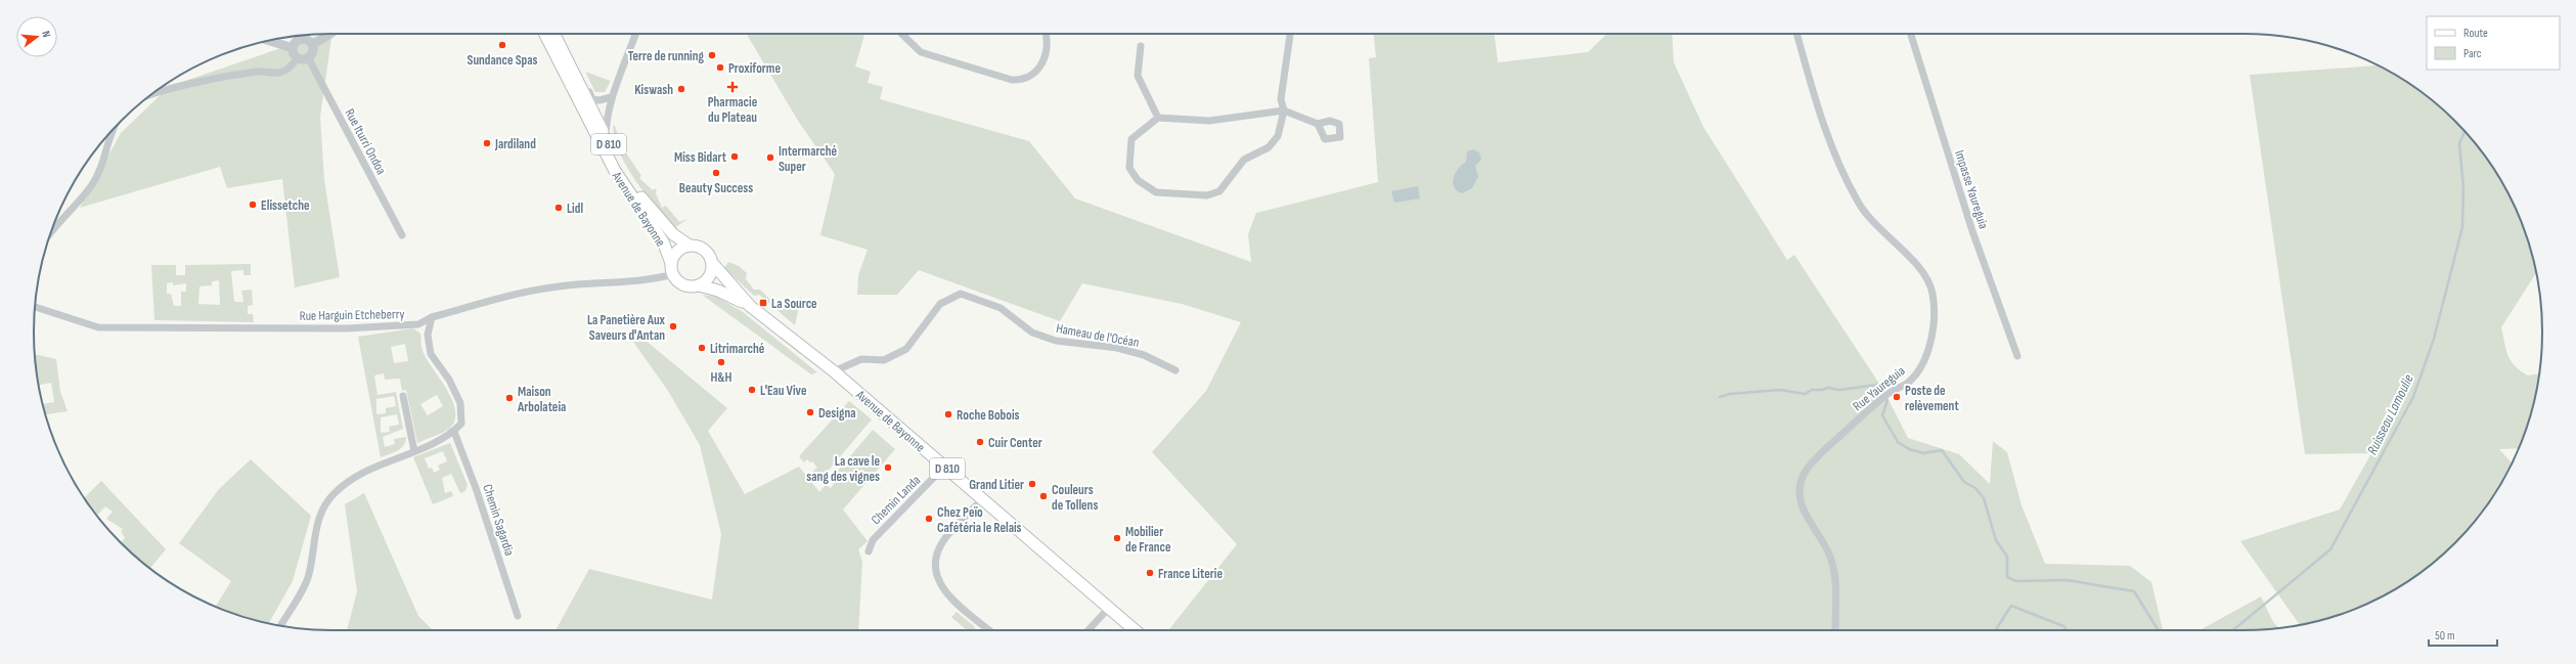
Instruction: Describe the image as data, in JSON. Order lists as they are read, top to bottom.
{
  "streets": {
    "main road": ["D 810", "Avenue de Bayonne"],
    "street": [
      "Rue Iturri Ondoa",
      "Impasse Yaureguia",
      "Rue Harguin Etcheberry",
      "Hameau de l'Océan",
      "Rue Yaureguia",
      "Chemin Landa",
      "Chemin Sagardia"
    ]
  },
  "crossings": [
    ["D 810", "Avenue de Bayonne"],
    ["D 810", "Rue Harguin Etcheberry"],
    ["Avenue de Bayonne", "Rue Harguin Etcheberry"],
    ["Avenue de Bayonne", "Hameau de l'Océan"],
    ["Avenue de Bayonne", "Chemin Landa"]
  ],
  "water": ["Ruisseau Lamoulie"],
  "places": {
    "other": [
      "Sundance Spas",
      "Terre de running",
      "Proxiforme",
      "Kiswash",
      "Jardiland",
      "Miss Bidart",
      "Intermarché Super",
      "Beauty Success",
      "Elissetche",
      "Lidl",
      "La Panetière Aux Saveurs d'Antan",
      "Litrimarché",
      "H&H",
      "L'Eau Vive",
      "Poste de relèvement",
      "Maison Arbolateia",
      "Designa",
      "Roche Bobois",
      "Cuir Center",
      "La cave le sang des vignes",
      "Grand Litier",
      "Couleurs de Tollens",
      "Chez Peïo Cafétéria le Relais",
      "Mobilier de France",
      "France Literie"
    ],
    "health": ["Pharmacie du Plateau"],
    "transit": ["La Source"]
  },
  "legend": ["Route", "Parc"],
  "scale_bar": "50 m",
  "north": "right"
}
